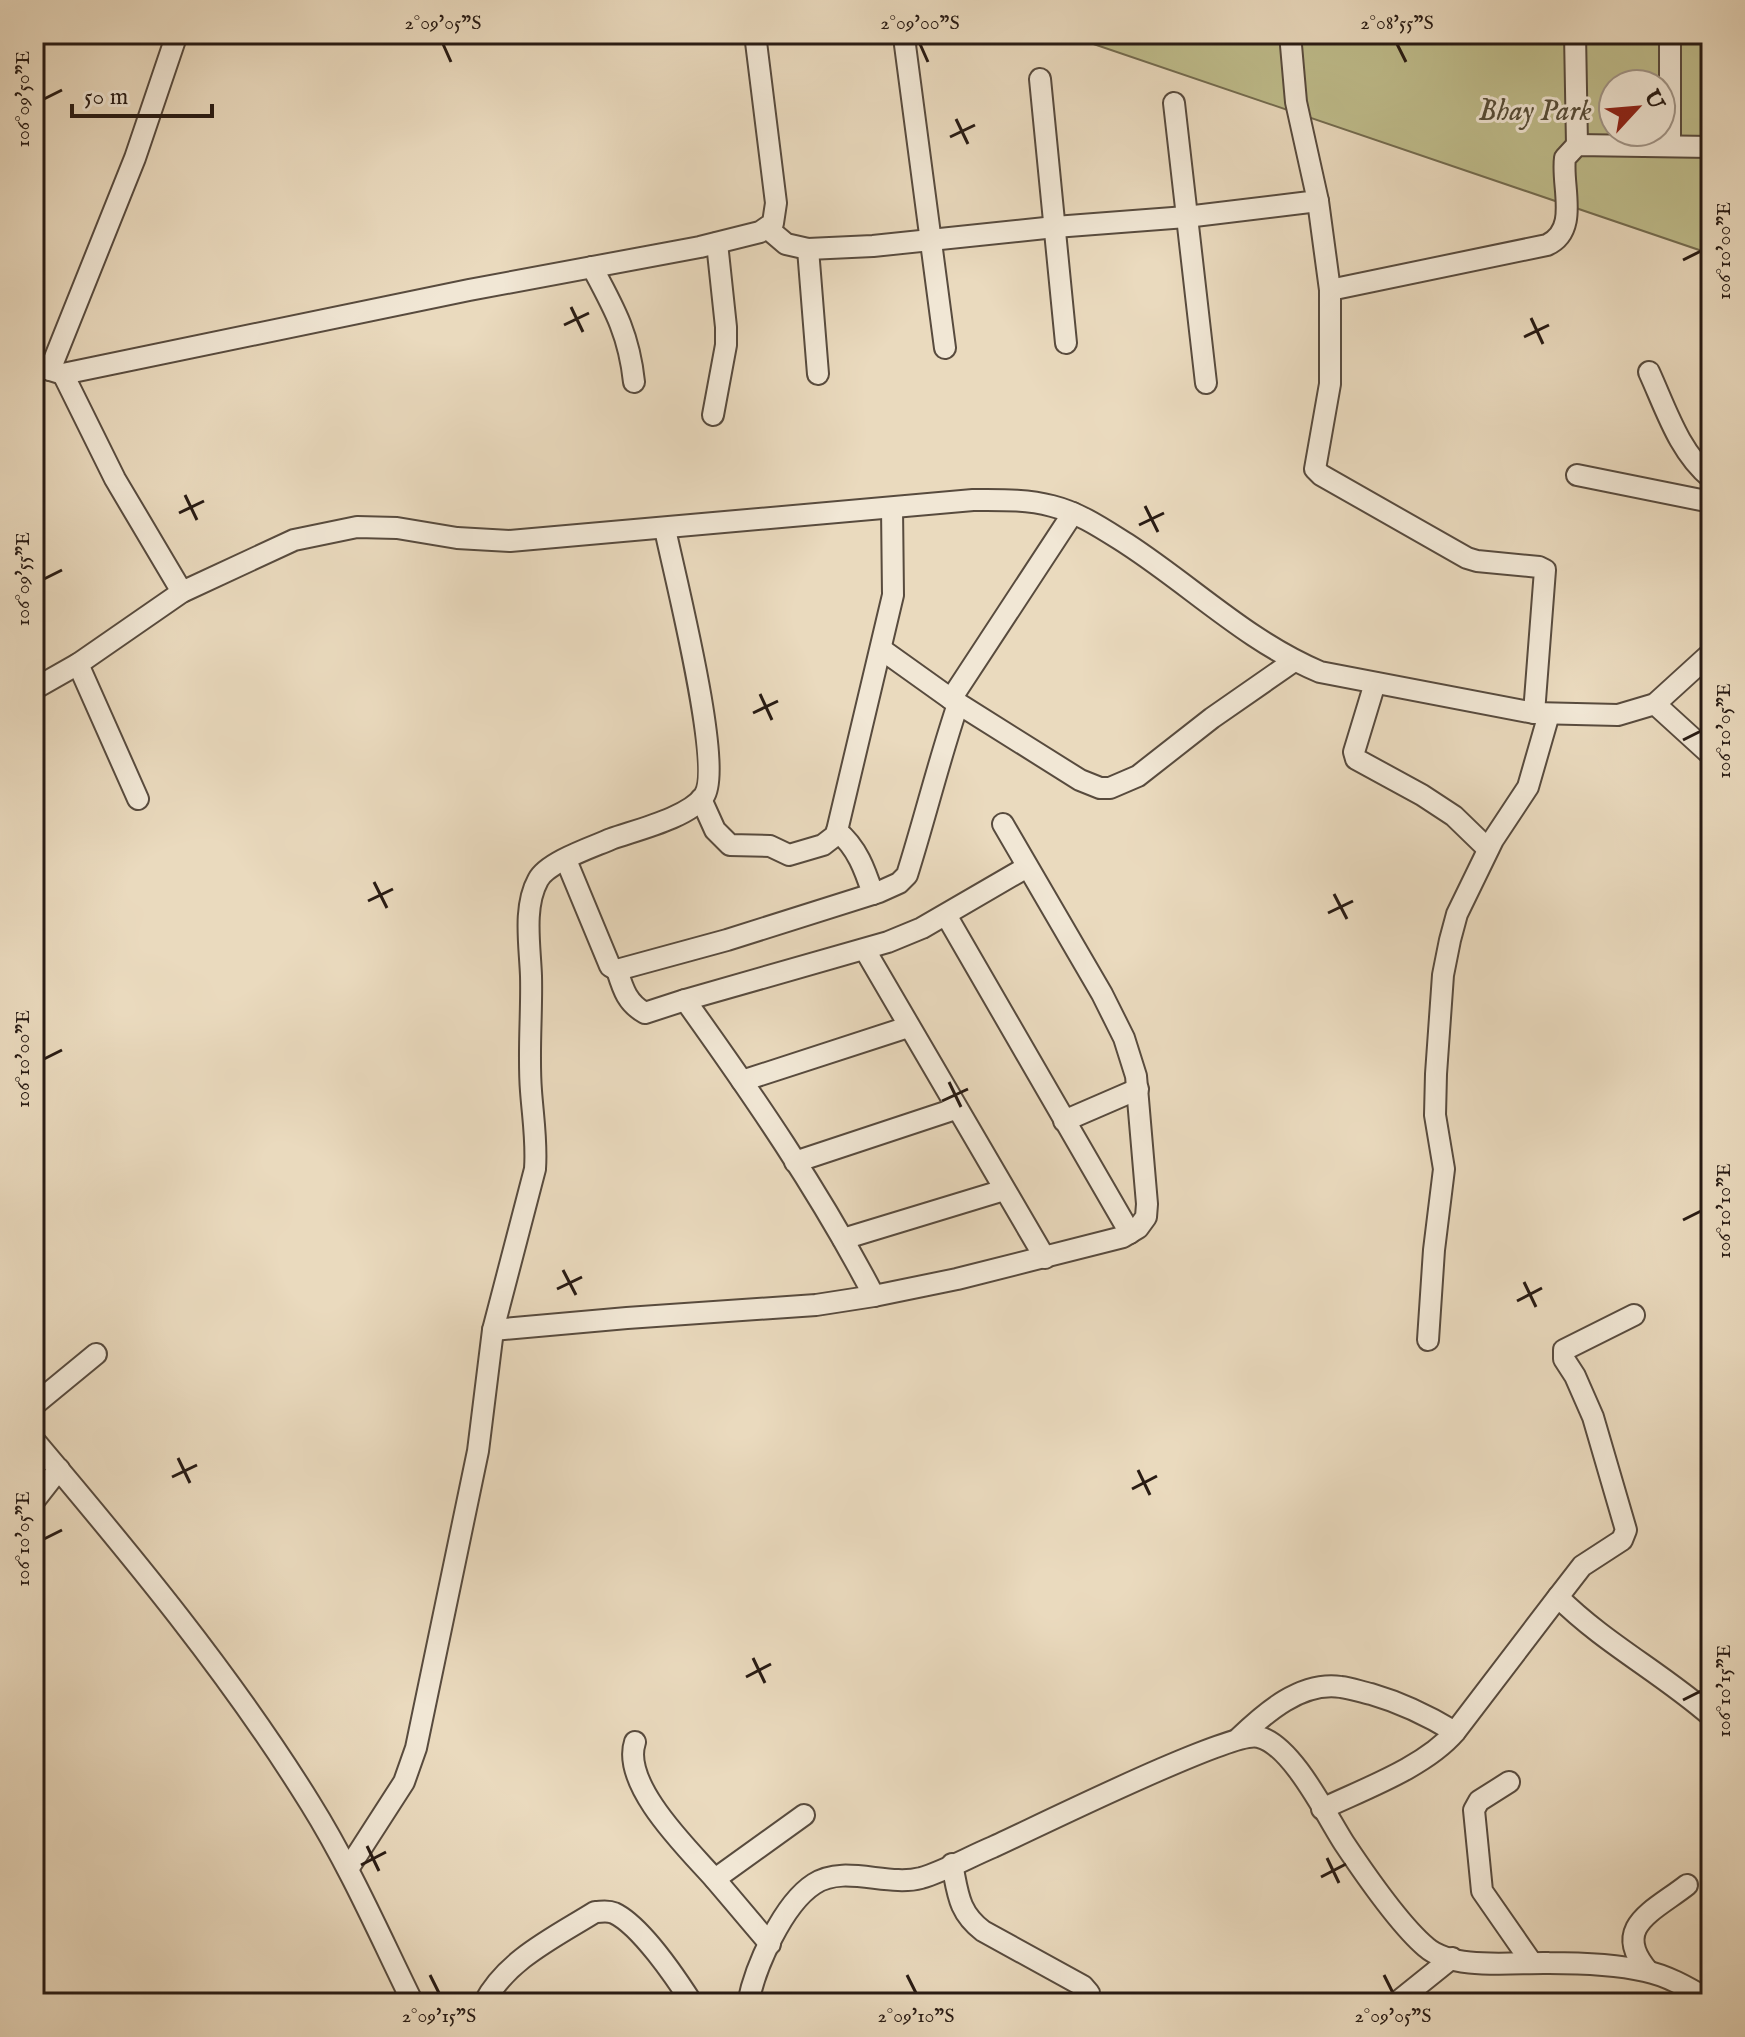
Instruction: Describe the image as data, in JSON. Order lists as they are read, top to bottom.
{
  "parks": ["Bhay Park"],
  "scale_bar": "50 m",
  "north": "top right",
  "coordinates": [
    "2°09'05\"S",
    "2°09'00\"S",
    "2°08'55\"S",
    "106°09'50\"E",
    "106°10'00\"E",
    "106°09'55\"E",
    "106°10'05\"E",
    "106°10'10\"E",
    "106°10'15\"E",
    "2°09'15\"S",
    "2°09'10\"S"
  ]
}
